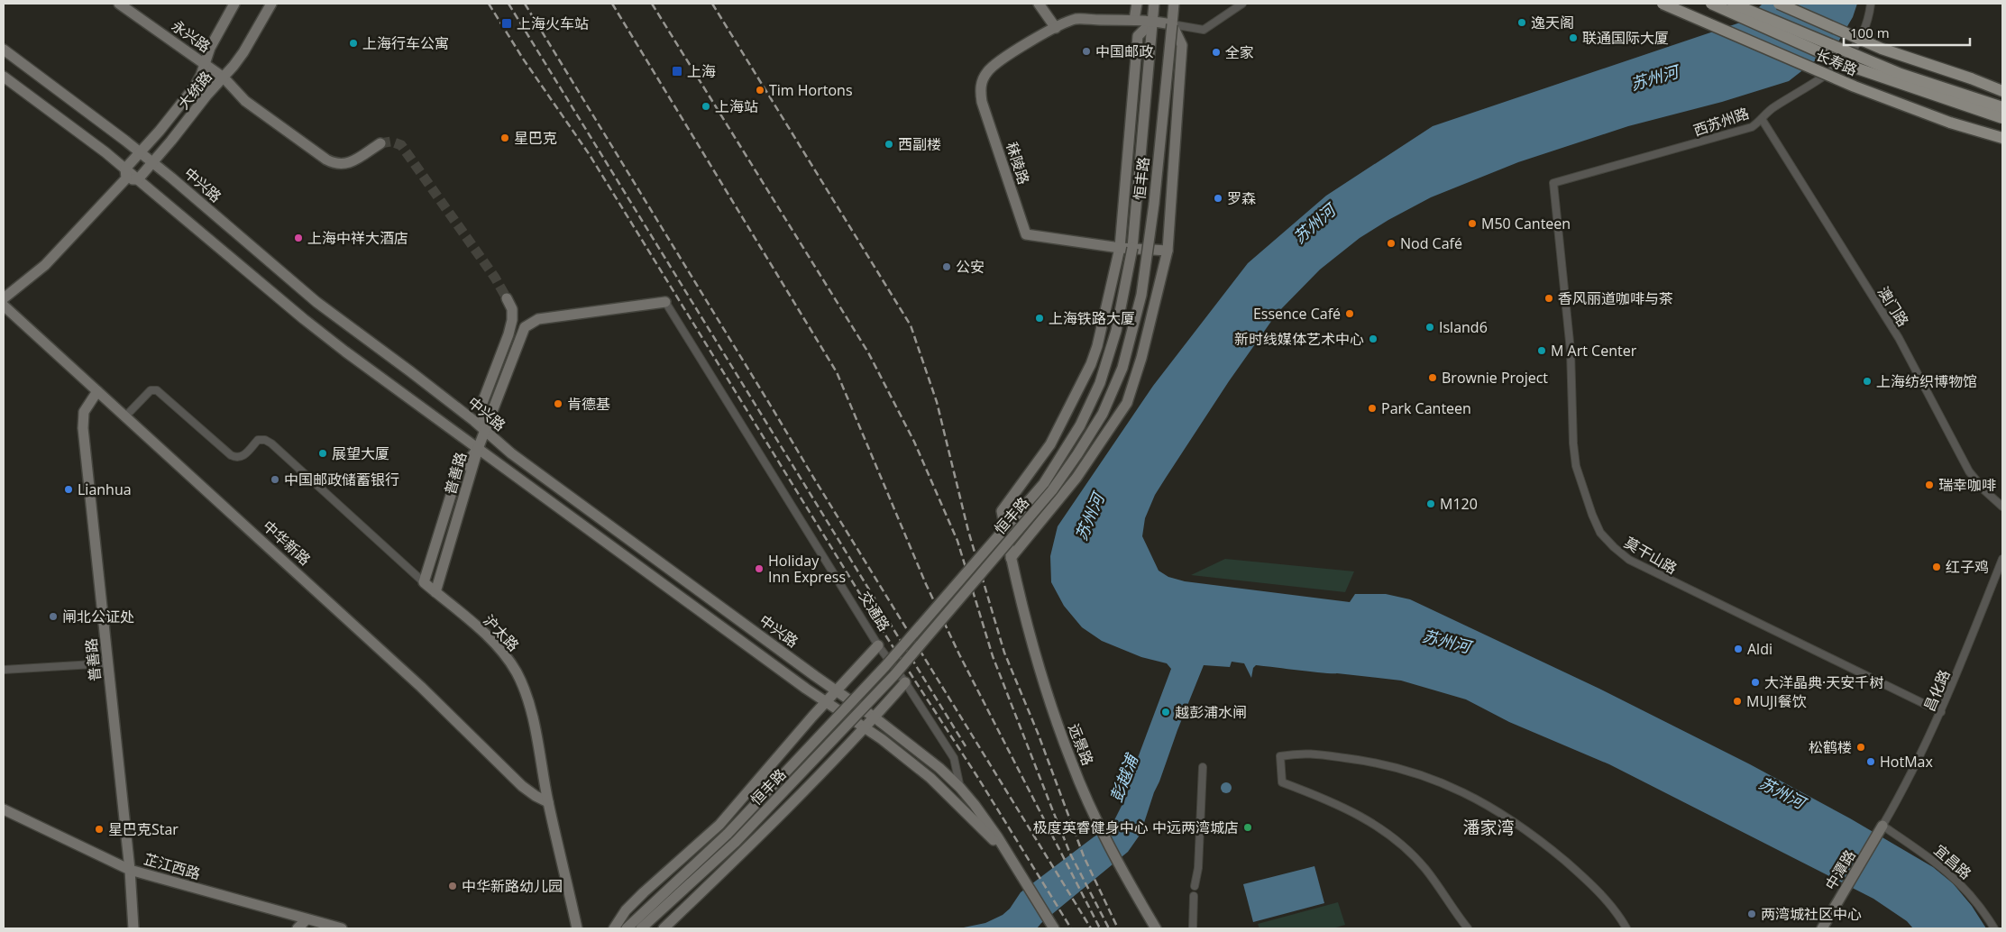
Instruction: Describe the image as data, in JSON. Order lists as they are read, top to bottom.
{
  "streets": {
    "main road": ["长寿路"],
    "street": [
      "永兴路",
      "大统路",
      "西苏州路",
      "秣陵路",
      "恒丰路",
      "中兴路",
      "澳门路",
      "普善路",
      "中华新路",
      "莫干山路",
      "交通路",
      "沪太路",
      "昌化路",
      "远景路",
      "宜昌路",
      "芷江西路",
      "中潭路"
    ]
  },
  "crossings": [
    ["永兴路", "大统路"],
    ["大统路", "中兴路"],
    ["西苏州路", "澳门路"],
    ["西苏州路", "莫干山路"],
    ["秣陵路", "远景路"],
    ["恒丰路", "中兴路"],
    ["恒丰路", "交通路"],
    ["恒丰路", "远景路"],
    ["中兴路", "交通路"],
    ["普善路", "中华新路"],
    ["普善路", "沪太路"],
    ["普善路", "芷江西路"],
    ["中华新路", "沪太路"],
    ["莫干山路", "昌化路"],
    ["昌化路", "宜昌路"],
    ["昌化路", "中潭路"],
    ["宜昌路", "中潭路"]
  ],
  "districts": ["潘家湾"],
  "water": ["苏州河", "彭越浦"],
  "places": {
    "other": [
      "逸天阁",
      "联通国际大厦",
      "上海行车公寓",
      "中国邮政",
      "全家",
      "Tim Hortons",
      "上海站",
      "星巴克",
      "西副楼",
      "罗森",
      "M50 Canteen",
      "上海中祥大酒店",
      "Nod Café",
      "公安",
      "香风丽道咖啡与茶",
      "Essence Café",
      "上海铁路大厦",
      "Island6",
      "新时线媒体艺术中心",
      "M Art Center",
      "Brownie Project",
      "上海纺织博物馆",
      "肯德基",
      "Park Canteen",
      "展望大厦",
      "中国邮政储蓄银行",
      "瑞幸咖啡",
      "Lianhua",
      "M120",
      "红子鸡",
      "Holiday Inn Express",
      "闸北公证处",
      "Aldi",
      "大洋晶典·天安千树",
      "MUJI餐饮",
      "越彭浦水闸",
      "松鹤楼",
      "HotMax",
      "极度英睿健身中心 中远两湾城店",
      "星巴克Star",
      "中华新路幼儿园",
      "两湾城社区中心"
    ],
    "transit": ["上海火车站", "上海"]
  },
  "scale_bar": "100 m"
}
